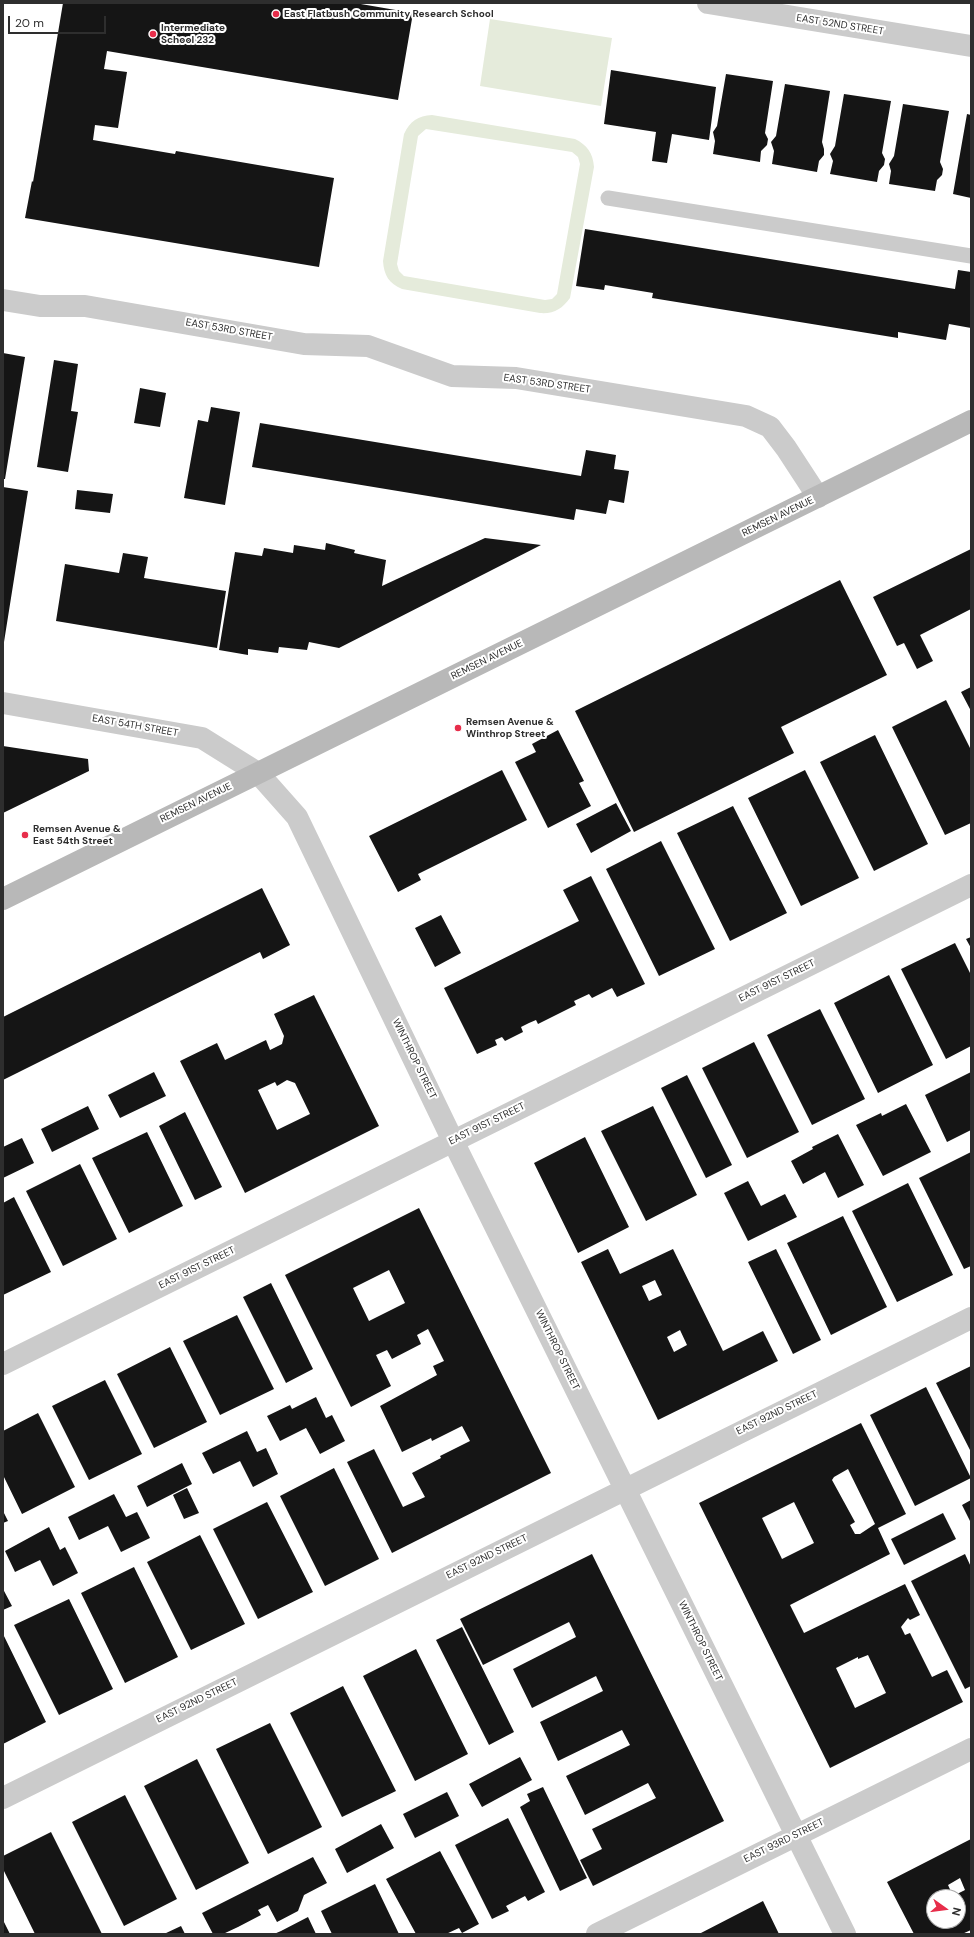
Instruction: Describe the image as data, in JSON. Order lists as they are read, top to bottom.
{
  "streets": {
    "main road": ["REMSEN AVENUE"],
    "street": [
      "EAST 52ND STREET",
      "EAST 53RD STREET",
      "EAST 54TH STREET",
      "EAST 91ST STREET",
      "WINTHROP STREET",
      "EAST 92ND STREET",
      "EAST 93RD STREET"
    ]
  },
  "crossings": [
    ["EAST 53RD STREET", "REMSEN AVENUE"],
    ["REMSEN AVENUE", "EAST 54TH STREET"],
    ["REMSEN AVENUE", "WINTHROP STREET"],
    ["EAST 54TH STREET", "WINTHROP STREET"],
    ["EAST 91ST STREET", "WINTHROP STREET"],
    ["WINTHROP STREET", "EAST 92ND STREET"],
    ["WINTHROP STREET", "EAST 93RD STREET"]
  ],
  "places": [
    "East Flatbush Community Research School",
    "Intermediate School 232",
    "Remsen Avenue & Winthrop Street",
    "Remsen Avenue & East 54th Street"
  ],
  "scale_bar": "20 m",
  "north": "right"
}
